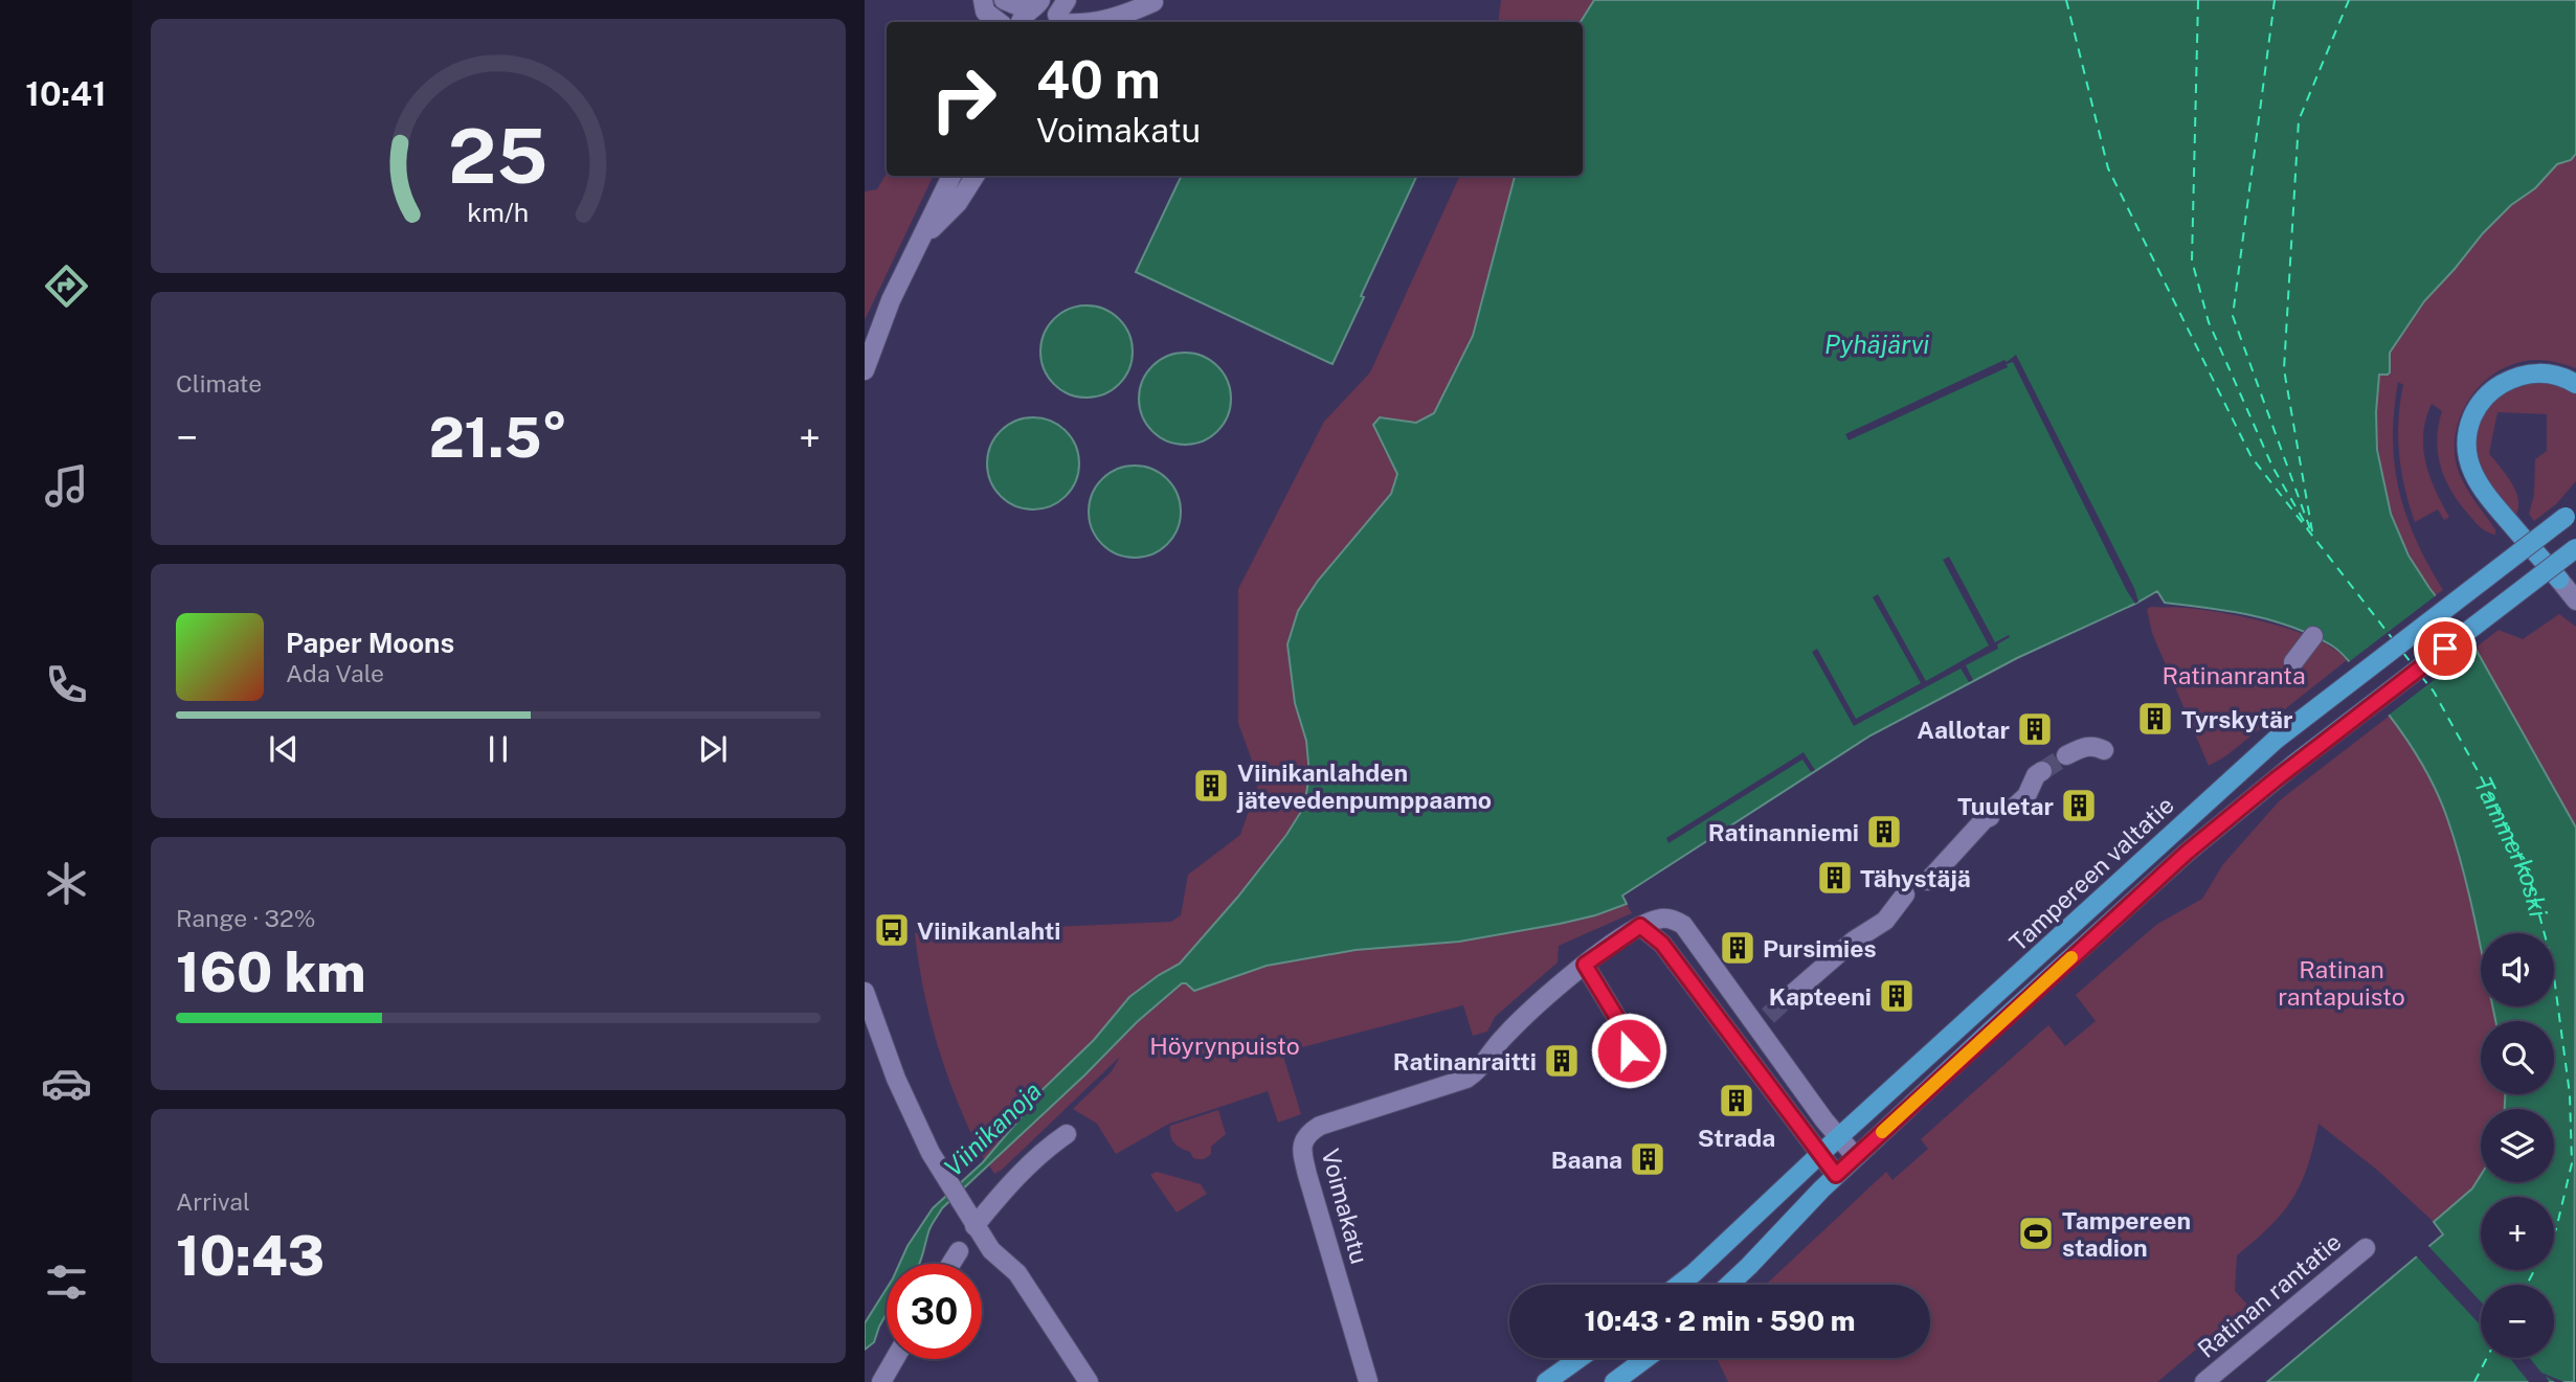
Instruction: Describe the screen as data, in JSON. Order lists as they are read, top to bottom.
{
  "streets": {
    "main road": ["Tampereen valtatie"],
    "street": ["Voimakatu", "Ratinan rantatie"]
  },
  "crossings": [
    ["Tampereen valtatie", "Voimakatu"]
  ],
  "water": ["Pyhäjärvi", "Tammerkoski", "Viinikanoja"],
  "parks": ["Ratinanranta", "Ratinan rantapuisto", "Höyrynpuisto"],
  "places": {
    "building": [
      "Tyrskytär",
      "Aallotar",
      "Viinikanlahden jätevedenpumppaamo",
      "Tuuletar",
      "Ratinanniemi",
      "Tähystäjä",
      "Pursimies",
      "Kapteeni",
      "Ratinanraitti",
      "Strada",
      "Baana"
    ],
    "bus stop": ["Viinikanlahti"],
    "sports": ["Tampereen stadion"]
  },
  "page": {
    "tabs": "10:41",
    "turn": ["40 m", "Voimakatu"],
    "tile": [
      "Climate",
      ["Range · 32%", "160 km"],
      ["Arrival", "10:43"]
    ],
    "heat": ["−", "21.5°", "+"],
    "song": ["Paper Moons", "Ada Vale"],
    "map_buttons": ["+", "−"],
    "limit": "30",
    "trip": "10:43 · 2 min · 590 m",
    "gauge": ["25", "km/h"]
  }
}
